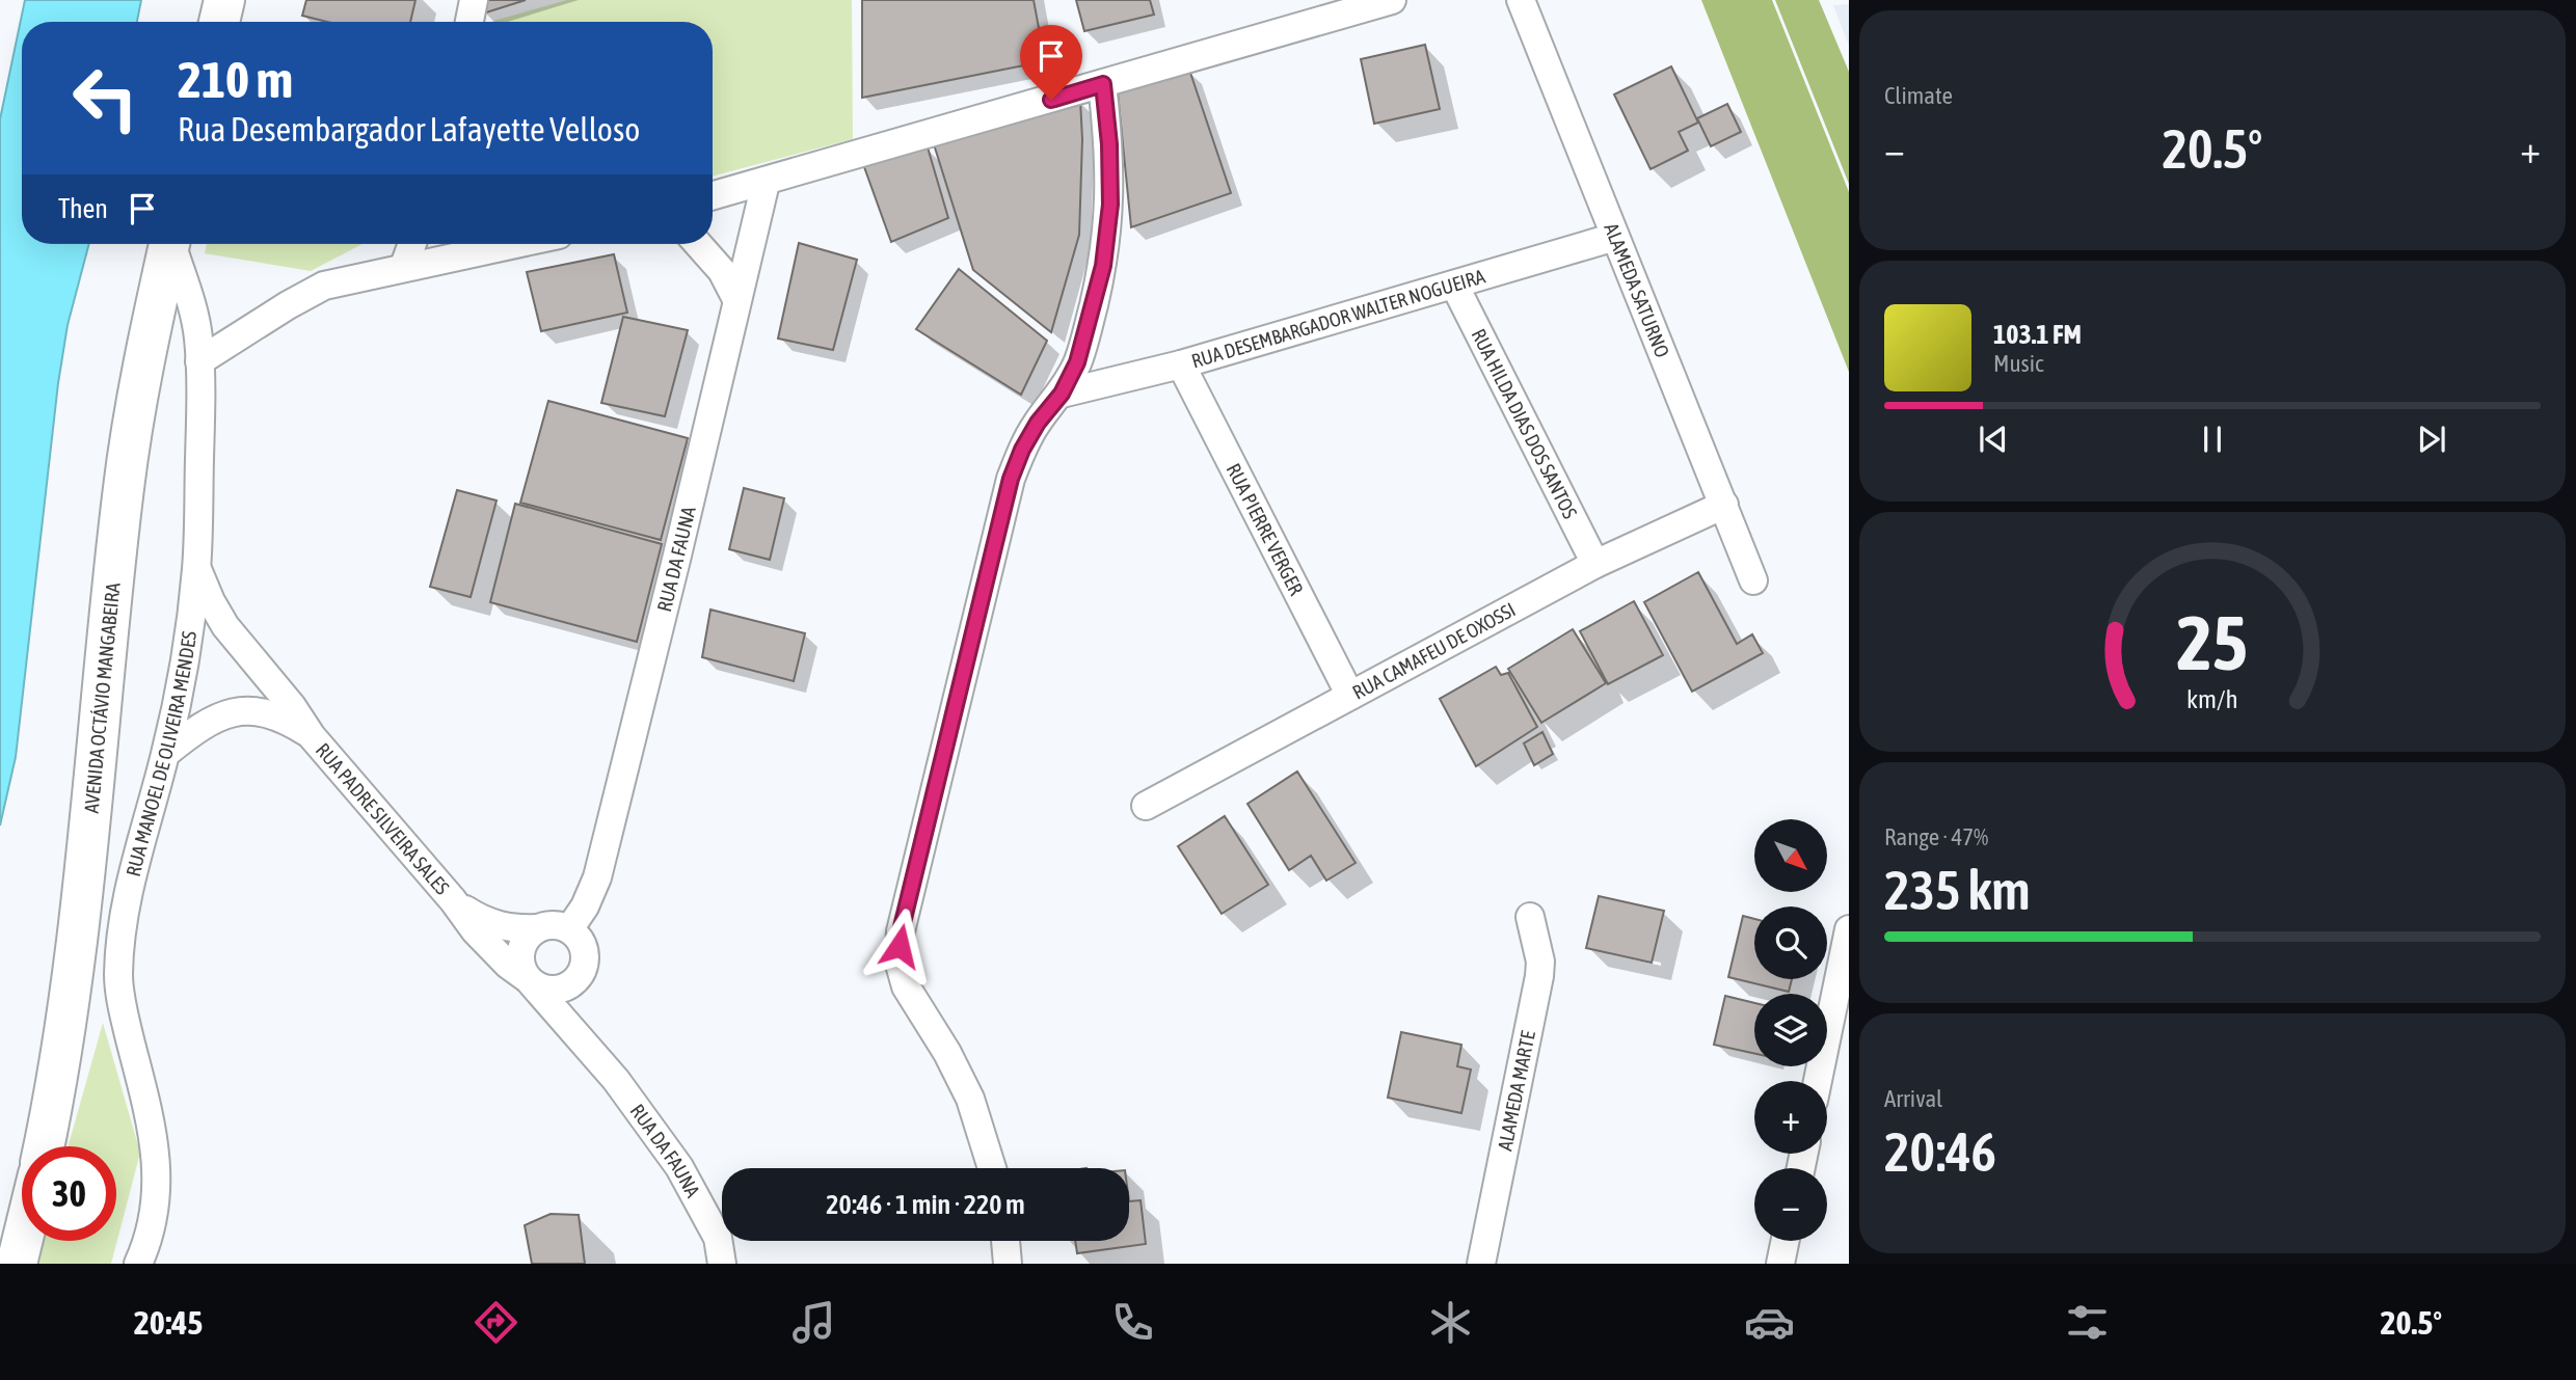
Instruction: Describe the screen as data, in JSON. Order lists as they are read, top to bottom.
{
  "streets": {
    "main road": ["AVENIDA OCTÁVIO MANGABEIRA"],
    "street": [
      "ALAMEDA SATURNO",
      "RUA DESEMBARGADOR WALTER NOGUEIRA",
      "RUA HILDA DIAS DOS SANTOS",
      "RUA PIERRE VERGER",
      "RUA DA FAUNA",
      "RUA CAMAFEU DE OXOSSI",
      "RUA MANOEL DE OLIVEIRA MENDES",
      "RUA PADRE SILVEIRA SALES",
      "ALAMEDA MARTE"
    ]
  },
  "crossings": [
    ["ALAMEDA SATURNO", "RUA DESEMBARGADOR WALTER NOGUEIRA"],
    ["ALAMEDA SATURNO", "RUA CAMAFEU DE OXOSSI"],
    ["RUA DESEMBARGADOR WALTER NOGUEIRA", "RUA HILDA DIAS DOS SANTOS"],
    ["RUA DESEMBARGADOR WALTER NOGUEIRA", "RUA PIERRE VERGER"],
    ["RUA HILDA DIAS DOS SANTOS", "RUA CAMAFEU DE OXOSSI"],
    ["RUA PIERRE VERGER", "RUA CAMAFEU DE OXOSSI"],
    ["RUA DA FAUNA", "RUA PADRE SILVEIRA SALES"],
    ["RUA MANOEL DE OLIVEIRA MENDES", "RUA PADRE SILVEIRA SALES"]
  ],
  "north": "bottom right",
  "page": {
    "tile": [
      "Climate",
      ["Range · 47%", "235 km"],
      ["Arrival", "20:46"]
    ],
    "turn": ["210 m", "Rua Desembargador Lafayette Velloso"],
    "heat": ["−", "20.5°", "+"],
    "then": "Then",
    "song": ["103.1 FM", "Music"],
    "map_buttons": ["+", "−"],
    "limit": "30",
    "trip": "20:46 · 1 min · 220 m",
    "tabs": ["20:45", "20.5°"],
    "gauge": ["25", "km/h"]
  }
}
